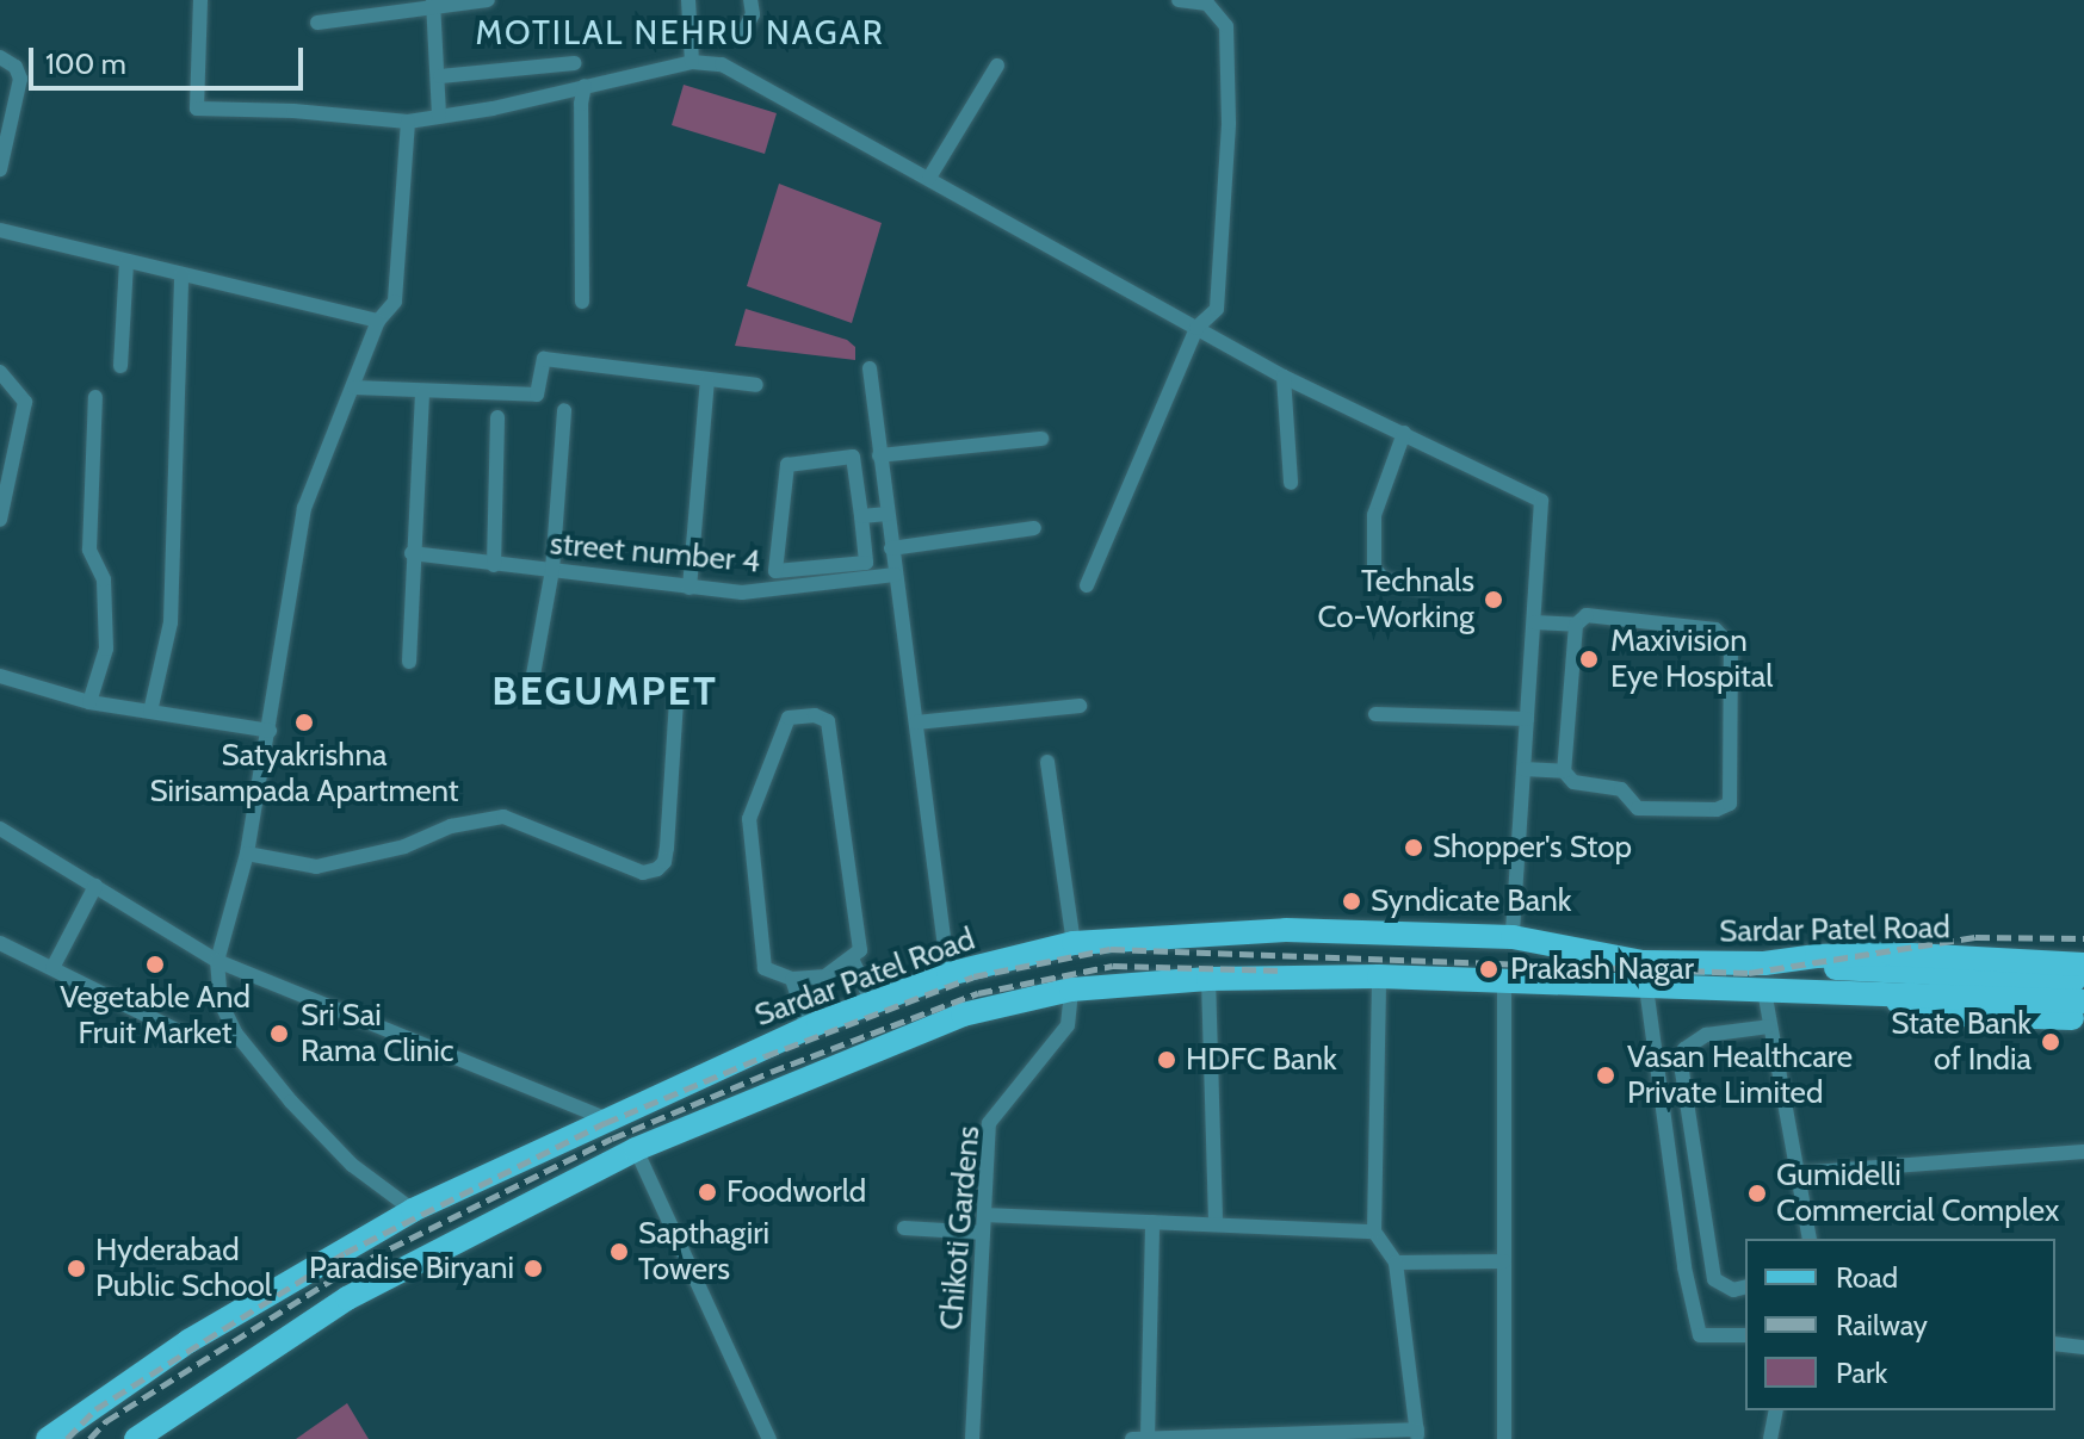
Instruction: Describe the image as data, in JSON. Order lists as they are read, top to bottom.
{
  "streets": {
    "main road": ["Sardar Patel Road"],
    "street": ["street number 4", "Chikoti Gardens"]
  },
  "crossings": [
    ["Sardar Patel Road", "Chikoti Gardens"]
  ],
  "districts": ["MOTILAL NEHRU NAGAR", "BEGUMPET"],
  "places": [
    "Technals Co-Working",
    "Maxivision Eye Hospital",
    "Satyakrishna Sirisampada Apartment",
    "Shopper's Stop",
    "Syndicate Bank",
    "Vegetable And Fruit Market",
    "Prakash Nagar",
    "Sri Sai Rama Clinic",
    "State Bank of India",
    "HDFC Bank",
    "Vasan Healthcare Private Limited",
    "Foodworld",
    "Gumidelli Commercial Complex",
    "Sapthagiri Towers",
    "Hyderabad Public School",
    "Paradise Biryani"
  ],
  "legend": ["Road", "Railway", "Park"],
  "scale_bar": "100 m"
}
